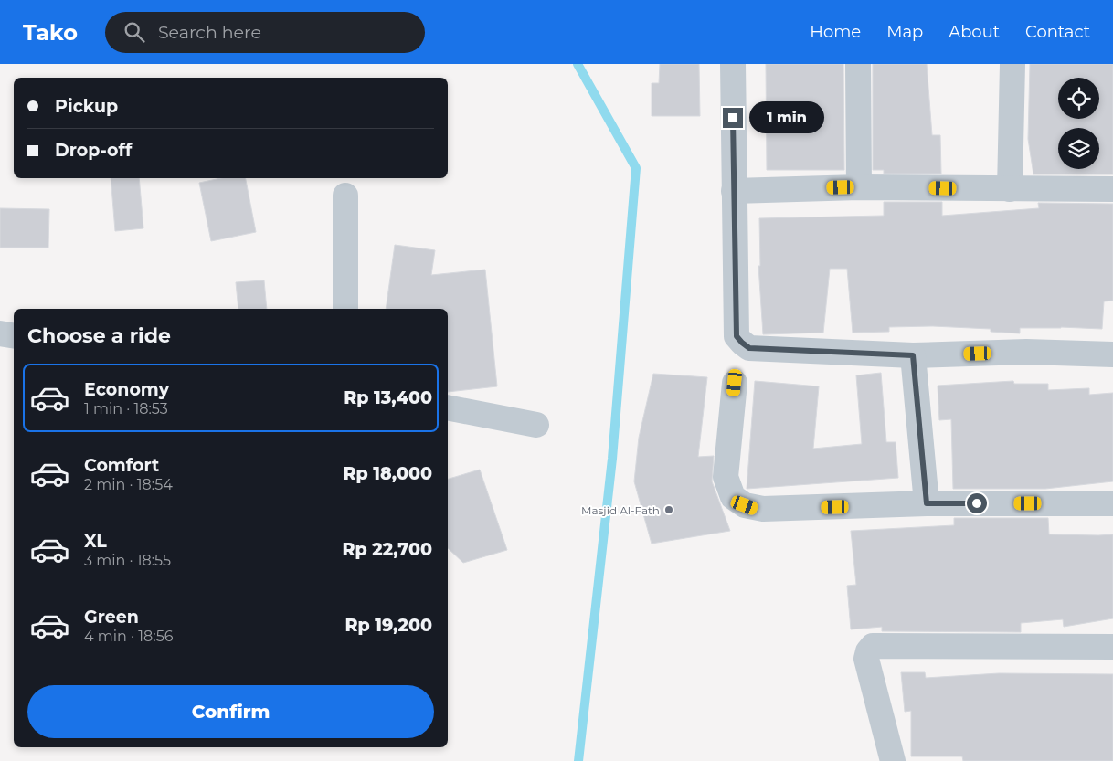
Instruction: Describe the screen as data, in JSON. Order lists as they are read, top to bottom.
{
  "places": ["Masjid Al-Fath"],
  "page": {
    "header": "Tako",
    "search": "Search here",
    "nav": [
      "Home",
      "Map",
      "About",
      "Contact"
    ],
    "banner": ["Pickup", "Drop-off"],
    "bubble": "1 min",
    "heading": "Choose a ride",
    "list": [
      {
        "name": "Economy",
        "note": "1 min · 18:53",
        "value": "Rp 13,400"
      },
      {
        "name": "Comfort",
        "note": "2 min · 18:54",
        "value": "Rp 18,000"
      },
      {
        "name": "XL",
        "note": "3 min · 18:55",
        "value": "Rp 22,700"
      },
      {
        "name": "Green",
        "note": "4 min · 18:56",
        "value": "Rp 19,200"
      }
    ],
    "buttons": "Confirm"
  }
}
